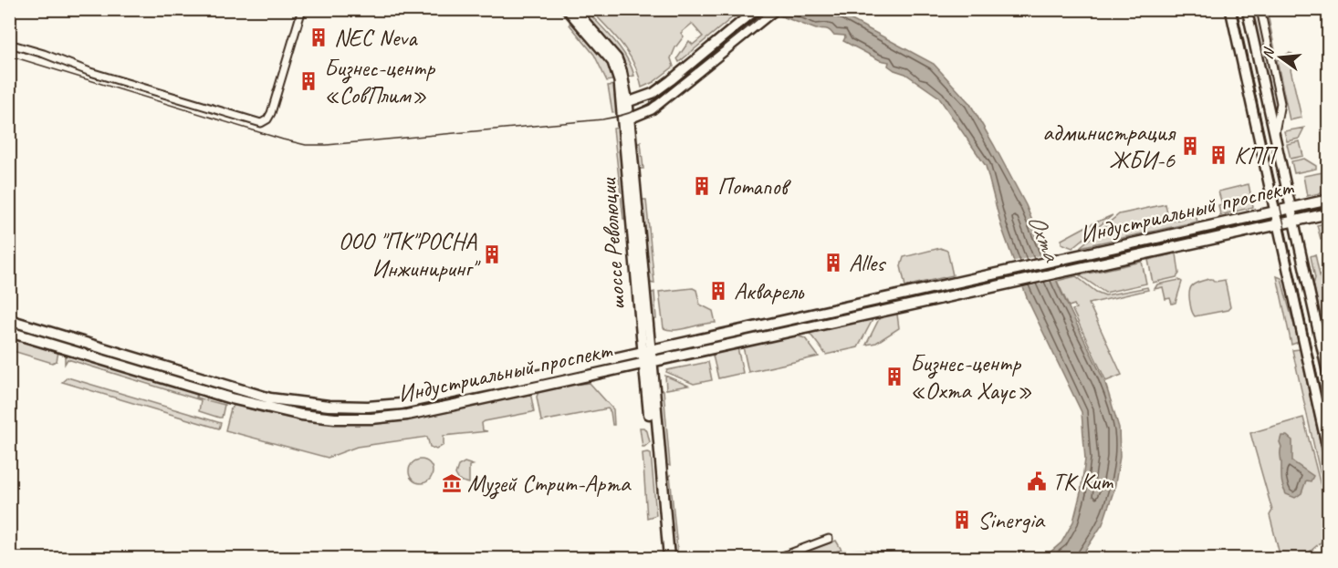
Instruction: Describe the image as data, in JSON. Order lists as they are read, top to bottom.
{
  "streets": {
    "main road": ["Индустриальный проспект", "шоссе Революции"]
  },
  "crossings": [
    ["Индустриальный проспект", "шоссе Революции"]
  ],
  "water": ["Охта"],
  "places": {
    "building": [
      "NEC Neva",
      "Бизнес-центр «СовПлим»",
      "администрация ЖБИ-6",
      "КПП",
      "Потапов",
      "ООО \"ПК\"РОСНА Инжиниринг\"",
      "Alles",
      "Акварель",
      "Бизнес-центр «Охта Хаус»",
      "Sinergia"
    ],
    "public building": ["ТК Кит"],
    "museum": ["Музей Стрит-Арта"]
  },
  "north": "left"
}
